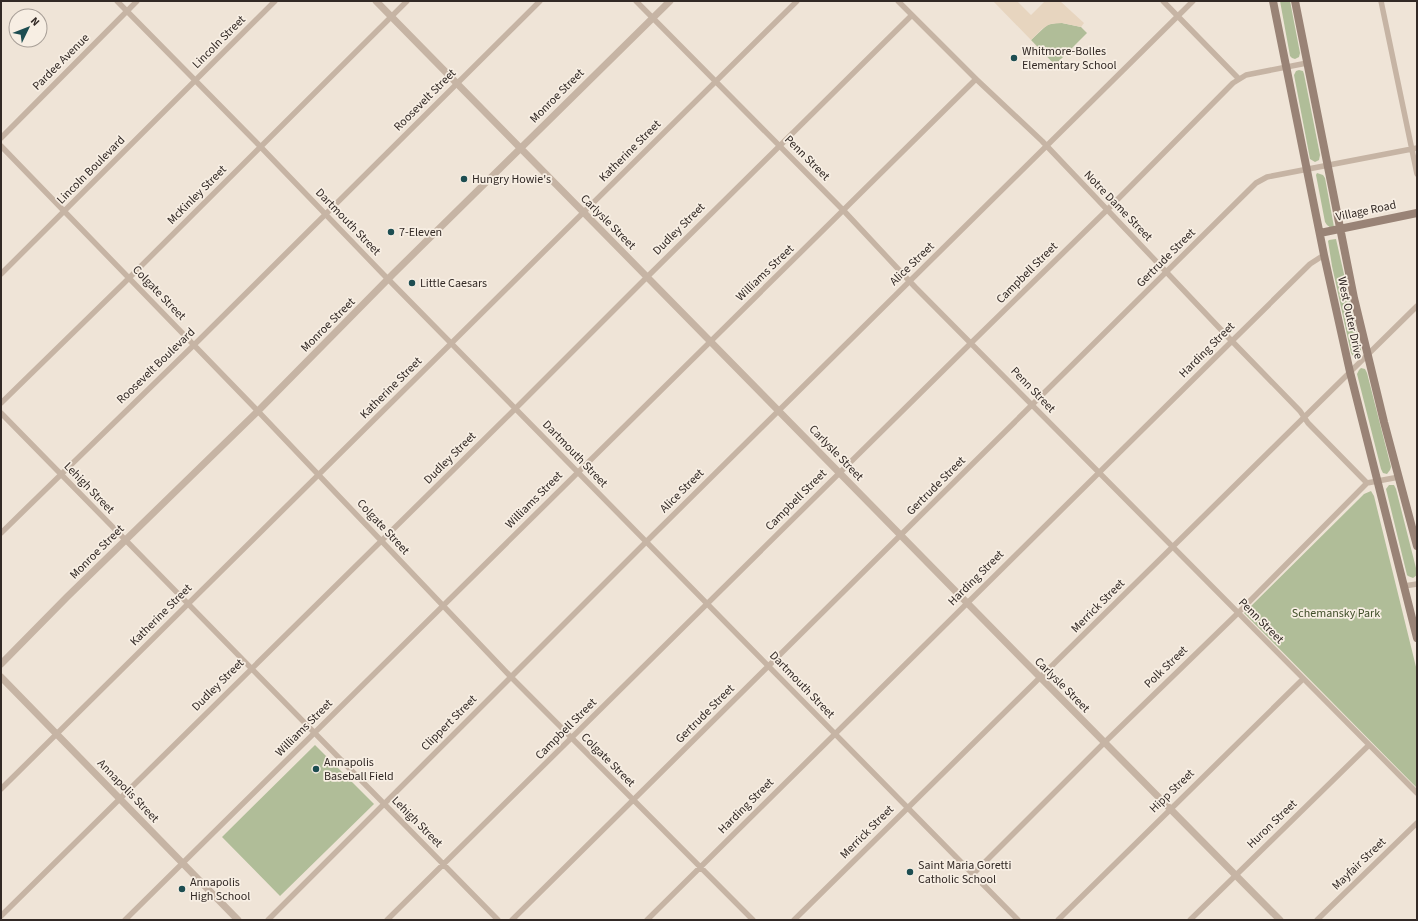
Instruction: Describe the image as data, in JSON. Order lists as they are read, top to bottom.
{
  "streets": {
    "main road": ["Village Road", "West Outer Drive"],
    "street": [
      "Lincoln Street",
      "Pardee Avenue",
      "Monroe Street",
      "Roosevelt Street",
      "Katherine Street",
      "Penn Street",
      "Lincoln Boulevard",
      "McKinley Street",
      "Notre Dame Street",
      "Dartmouth Street",
      "Carlysle Street",
      "Dudley Street",
      "Gertrude Street",
      "Alice Street",
      "Williams Street",
      "Campbell Street",
      "Colgate Street",
      "Harding Street",
      "Roosevelt Boulevard",
      "Lehigh Street",
      "Merrick Street",
      "Polk Street",
      "Clippert Street",
      "Annapolis Street",
      "Hipp Street",
      "Huron Street",
      "Mayfair Street"
    ]
  },
  "crossings": [
    ["Lincoln Street", "Lincoln Boulevard"],
    ["Lincoln Street", "Dartmouth Street"],
    ["Pardee Avenue", "Dartmouth Street"],
    ["Monroe Street", "Penn Street"],
    ["Monroe Street", "Dartmouth Street"],
    ["Monroe Street", "Carlysle Street"],
    ["Monroe Street", "Colgate Street"],
    ["Monroe Street", "Lehigh Street"],
    ["Roosevelt Street", "Dartmouth Street"],
    ["Roosevelt Street", "Carlysle Street"],
    ["Roosevelt Street", "Roosevelt Boulevard"],
    ["Katherine Street", "Penn Street"],
    ["Katherine Street", "Dartmouth Street"],
    ["Katherine Street", "Carlysle Street"],
    ["Katherine Street", "Colgate Street"],
    ["Katherine Street", "Lehigh Street"],
    ["Katherine Street", "Annapolis Street"],
    ["Penn Street", "Dudley Street"],
    ["Penn Street", "Gertrude Street"],
    ["Penn Street", "Alice Street"],
    ["Penn Street", "Williams Street"],
    ["Penn Street", "Campbell Street"],
    ["Penn Street", "Harding Street"],
    ["Penn Street", "Merrick Street"],
    ["Penn Street", "Polk Street"],
    ["Penn Street", "Hipp Street"],
    ["Penn Street", "Huron Street"],
    ["Lincoln Boulevard", "Dartmouth Street"],
    ["Lincoln Boulevard", "Colgate Street"],
    ["McKinley Street", "Dartmouth Street"],
    ["McKinley Street", "Carlysle Street"],
    ["McKinley Street", "Colgate Street"],
    ["Notre Dame Street", "Dudley Street"],
    ["Notre Dame Street", "Gertrude Street"],
    ["Notre Dame Street", "Alice Street"],
    ["Notre Dame Street", "Williams Street"],
    ["Notre Dame Street", "Campbell Street"],
    ["Notre Dame Street", "Harding Street"],
    ["Notre Dame Street", "Merrick Street"],
    ["Notre Dame Street", "Polk Street"],
    ["Village Road", "West Outer Drive"],
    ["Dartmouth Street", "Dudley Street"],
    ["Dartmouth Street", "Gertrude Street"],
    ["Dartmouth Street", "Alice Street"],
    ["Dartmouth Street", "Williams Street"],
    ["Dartmouth Street", "Campbell Street"],
    ["Dartmouth Street", "Harding Street"],
    ["Dartmouth Street", "Roosevelt Boulevard"],
    ["Dartmouth Street", "Merrick Street"],
    ["Dartmouth Street", "Polk Street"],
    ["Dartmouth Street", "Clippert Street"],
    ["Carlysle Street", "Dudley Street"],
    ["Carlysle Street", "Gertrude Street"],
    ["Carlysle Street", "Alice Street"],
    ["Carlysle Street", "Williams Street"],
    ["Carlysle Street", "Campbell Street"],
    ["Carlysle Street", "Harding Street"],
    ["Carlysle Street", "Merrick Street"],
    ["Carlysle Street", "Polk Street"],
    ["Carlysle Street", "Hipp Street"],
    ["Carlysle Street", "Huron Street"],
    ["Dudley Street", "Colgate Street"],
    ["Dudley Street", "Lehigh Street"],
    ["Dudley Street", "Annapolis Street"],
    ["Gertrude Street", "Colgate Street"],
    ["Gertrude Street", "West Outer Drive"],
    ["Alice Street", "Clippert Street"],
    ["Williams Street", "Colgate Street"],
    ["Williams Street", "Lehigh Street"],
    ["Williams Street", "Annapolis Street"],
    ["Campbell Street", "Colgate Street"],
    ["Campbell Street", "West Outer Drive"],
    ["Campbell Street", "Lehigh Street"],
    ["Colgate Street", "Harding Street"],
    ["Colgate Street", "Roosevelt Boulevard"],
    ["Colgate Street", "Clippert Street"],
    ["West Outer Drive", "Harding Street"],
    ["West Outer Drive", "Merrick Street"],
    ["Roosevelt Boulevard", "Lehigh Street"],
    ["Lehigh Street", "Clippert Street"]
  ],
  "parks": ["Schemansky Park"],
  "places": [
    "Whitmore-Bolles Elementary School",
    "Hungry Howie's",
    "7-Eleven",
    "Little Caesars",
    "Annapolis Baseball Field",
    "Saint Maria Goretti Catholic School",
    "Annapolis High School"
  ],
  "north": "top right"
}
